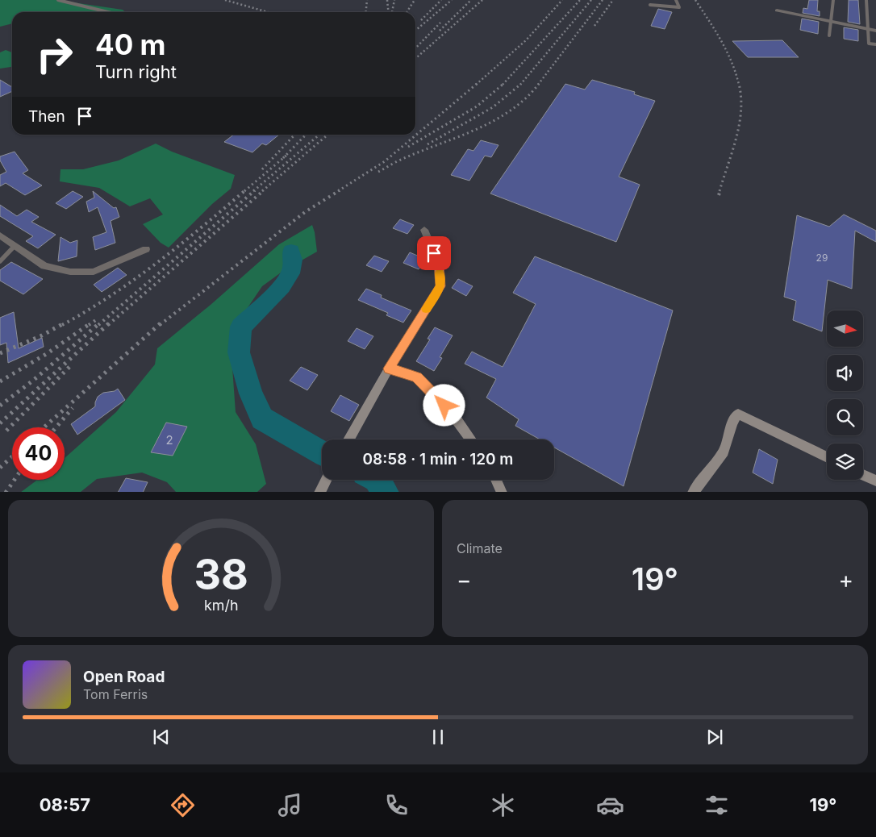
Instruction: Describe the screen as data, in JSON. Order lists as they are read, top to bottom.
{
  "house_numbers": ["29", "2"],
  "north": "right",
  "page": {
    "turn": ["40 m", "Turn right"],
    "then": "Then",
    "limit": "40",
    "trip": "08:58 · 1 min · 120 m",
    "tile": "Climate",
    "heat": ["−", "19°", "+"],
    "song": ["Open Road", "Tom Ferris"],
    "tabs": ["08:57", "19°"],
    "gauge": ["38", "km/h"]
  }
}
